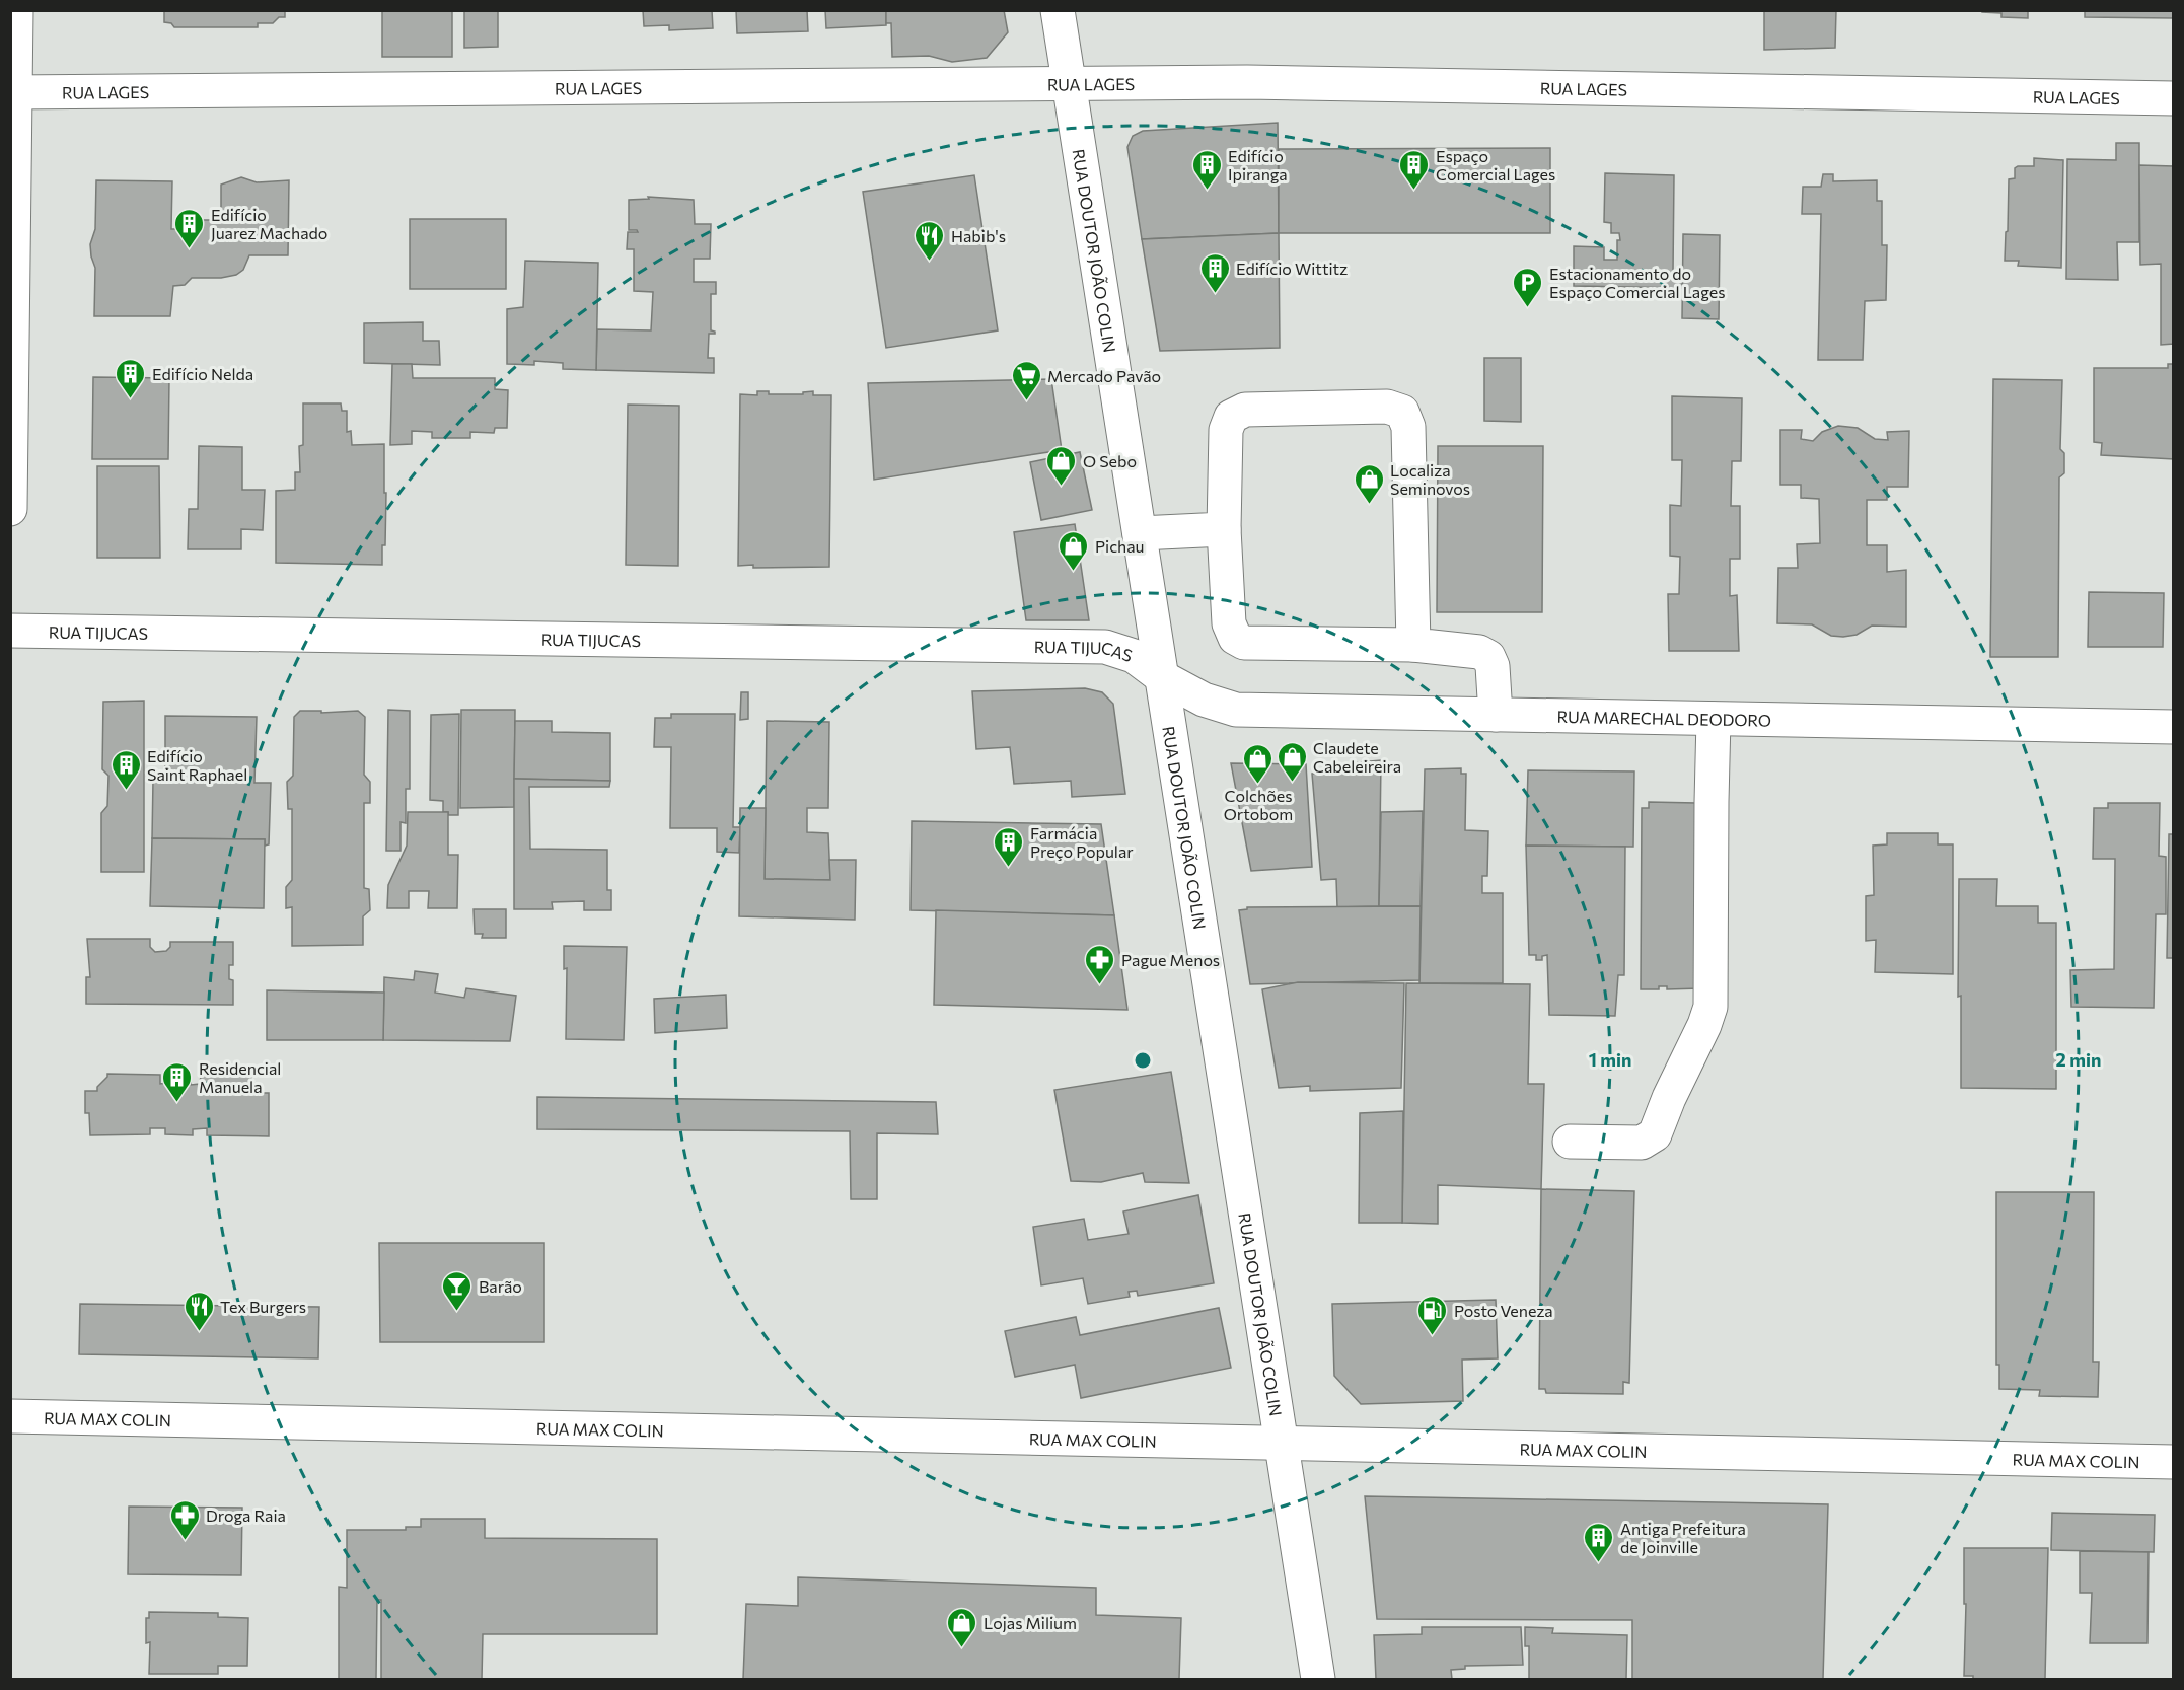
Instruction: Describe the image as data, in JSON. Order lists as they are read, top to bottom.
{
  "streets": {
    "main road": [
      "RUA LAGES",
      "RUA DOUTOR JOÃO COLIN",
      "RUA TIJUCAS",
      "RUA MARECHAL DEODORO",
      "RUA MAX COLIN"
    ]
  },
  "crossings": [
    ["RUA LAGES", "RUA DOUTOR JOÃO COLIN"],
    ["RUA DOUTOR JOÃO COLIN", "RUA TIJUCAS"],
    ["RUA DOUTOR JOÃO COLIN", "RUA MARECHAL DEODORO"],
    ["RUA DOUTOR JOÃO COLIN", "RUA MAX COLIN"],
    ["RUA TIJUCAS", "RUA MARECHAL DEODORO"]
  ],
  "places": {
    "building": [
      "Edifício Ipiranga",
      "Espaço Comercial Lages",
      "Edifício Juarez Machado",
      "Edifício Wittitz",
      "Edifício Nelda",
      "Edifício Saint Raphael",
      "Farmácia Preço Popular",
      "Residencial Manuela",
      "Antiga Prefeitura de Joinville"
    ],
    "restaurant": ["Habib's", "Tex Burgers"],
    "parking": ["Estacionamento do Espaço Comercial Lages"],
    "supermarket": ["Mercado Pavão"],
    "shop": [
      "O Sebo",
      "Localiza Seminovos",
      "Pichau",
      "Claudete Cabeleireira",
      "Colchões Ortobom",
      "Lojas Milium"
    ],
    "pharmacy": ["Pague Menos", "Droga Raia"],
    "bar": ["Barão"],
    "fuel station": ["Posto Veneza"]
  },
  "rings": ["1 min", "2 min"]
}
